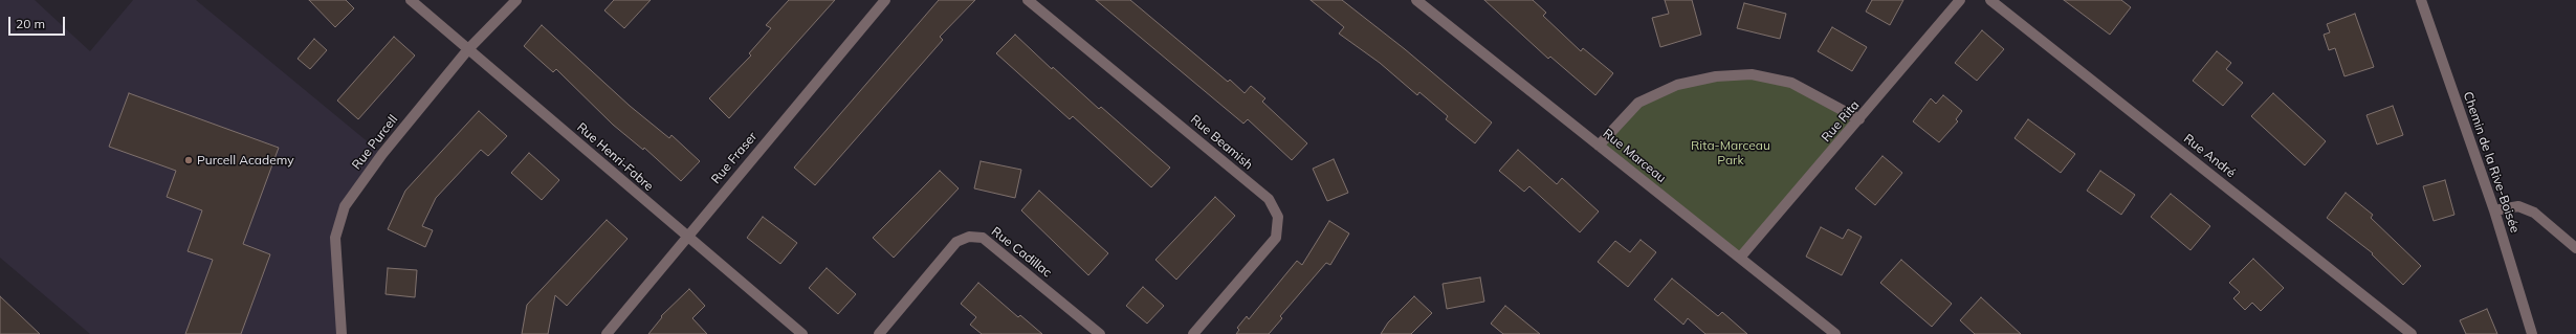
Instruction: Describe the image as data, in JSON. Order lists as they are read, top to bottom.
{
  "streets": {
    "street": [
      "Rue Rita",
      "Rue Purcell",
      "Rue Beamish",
      "Rue Marceau",
      "Rue André",
      "Rue Henri-Fabre",
      "Rue Fraser",
      "Chemin de la Rive-Boisée",
      "Rue Cadillac"
    ]
  },
  "crossings": [
    ["Rue Rita", "Rue Marceau"],
    ["Rue Purcell", "Rue Henri-Fabre"],
    ["Rue Henri-Fabre", "Rue Fraser"]
  ],
  "parks": ["Rita-Marceau Park"],
  "places": ["Purcell Academy"],
  "scale_bar": "20 m"
}
